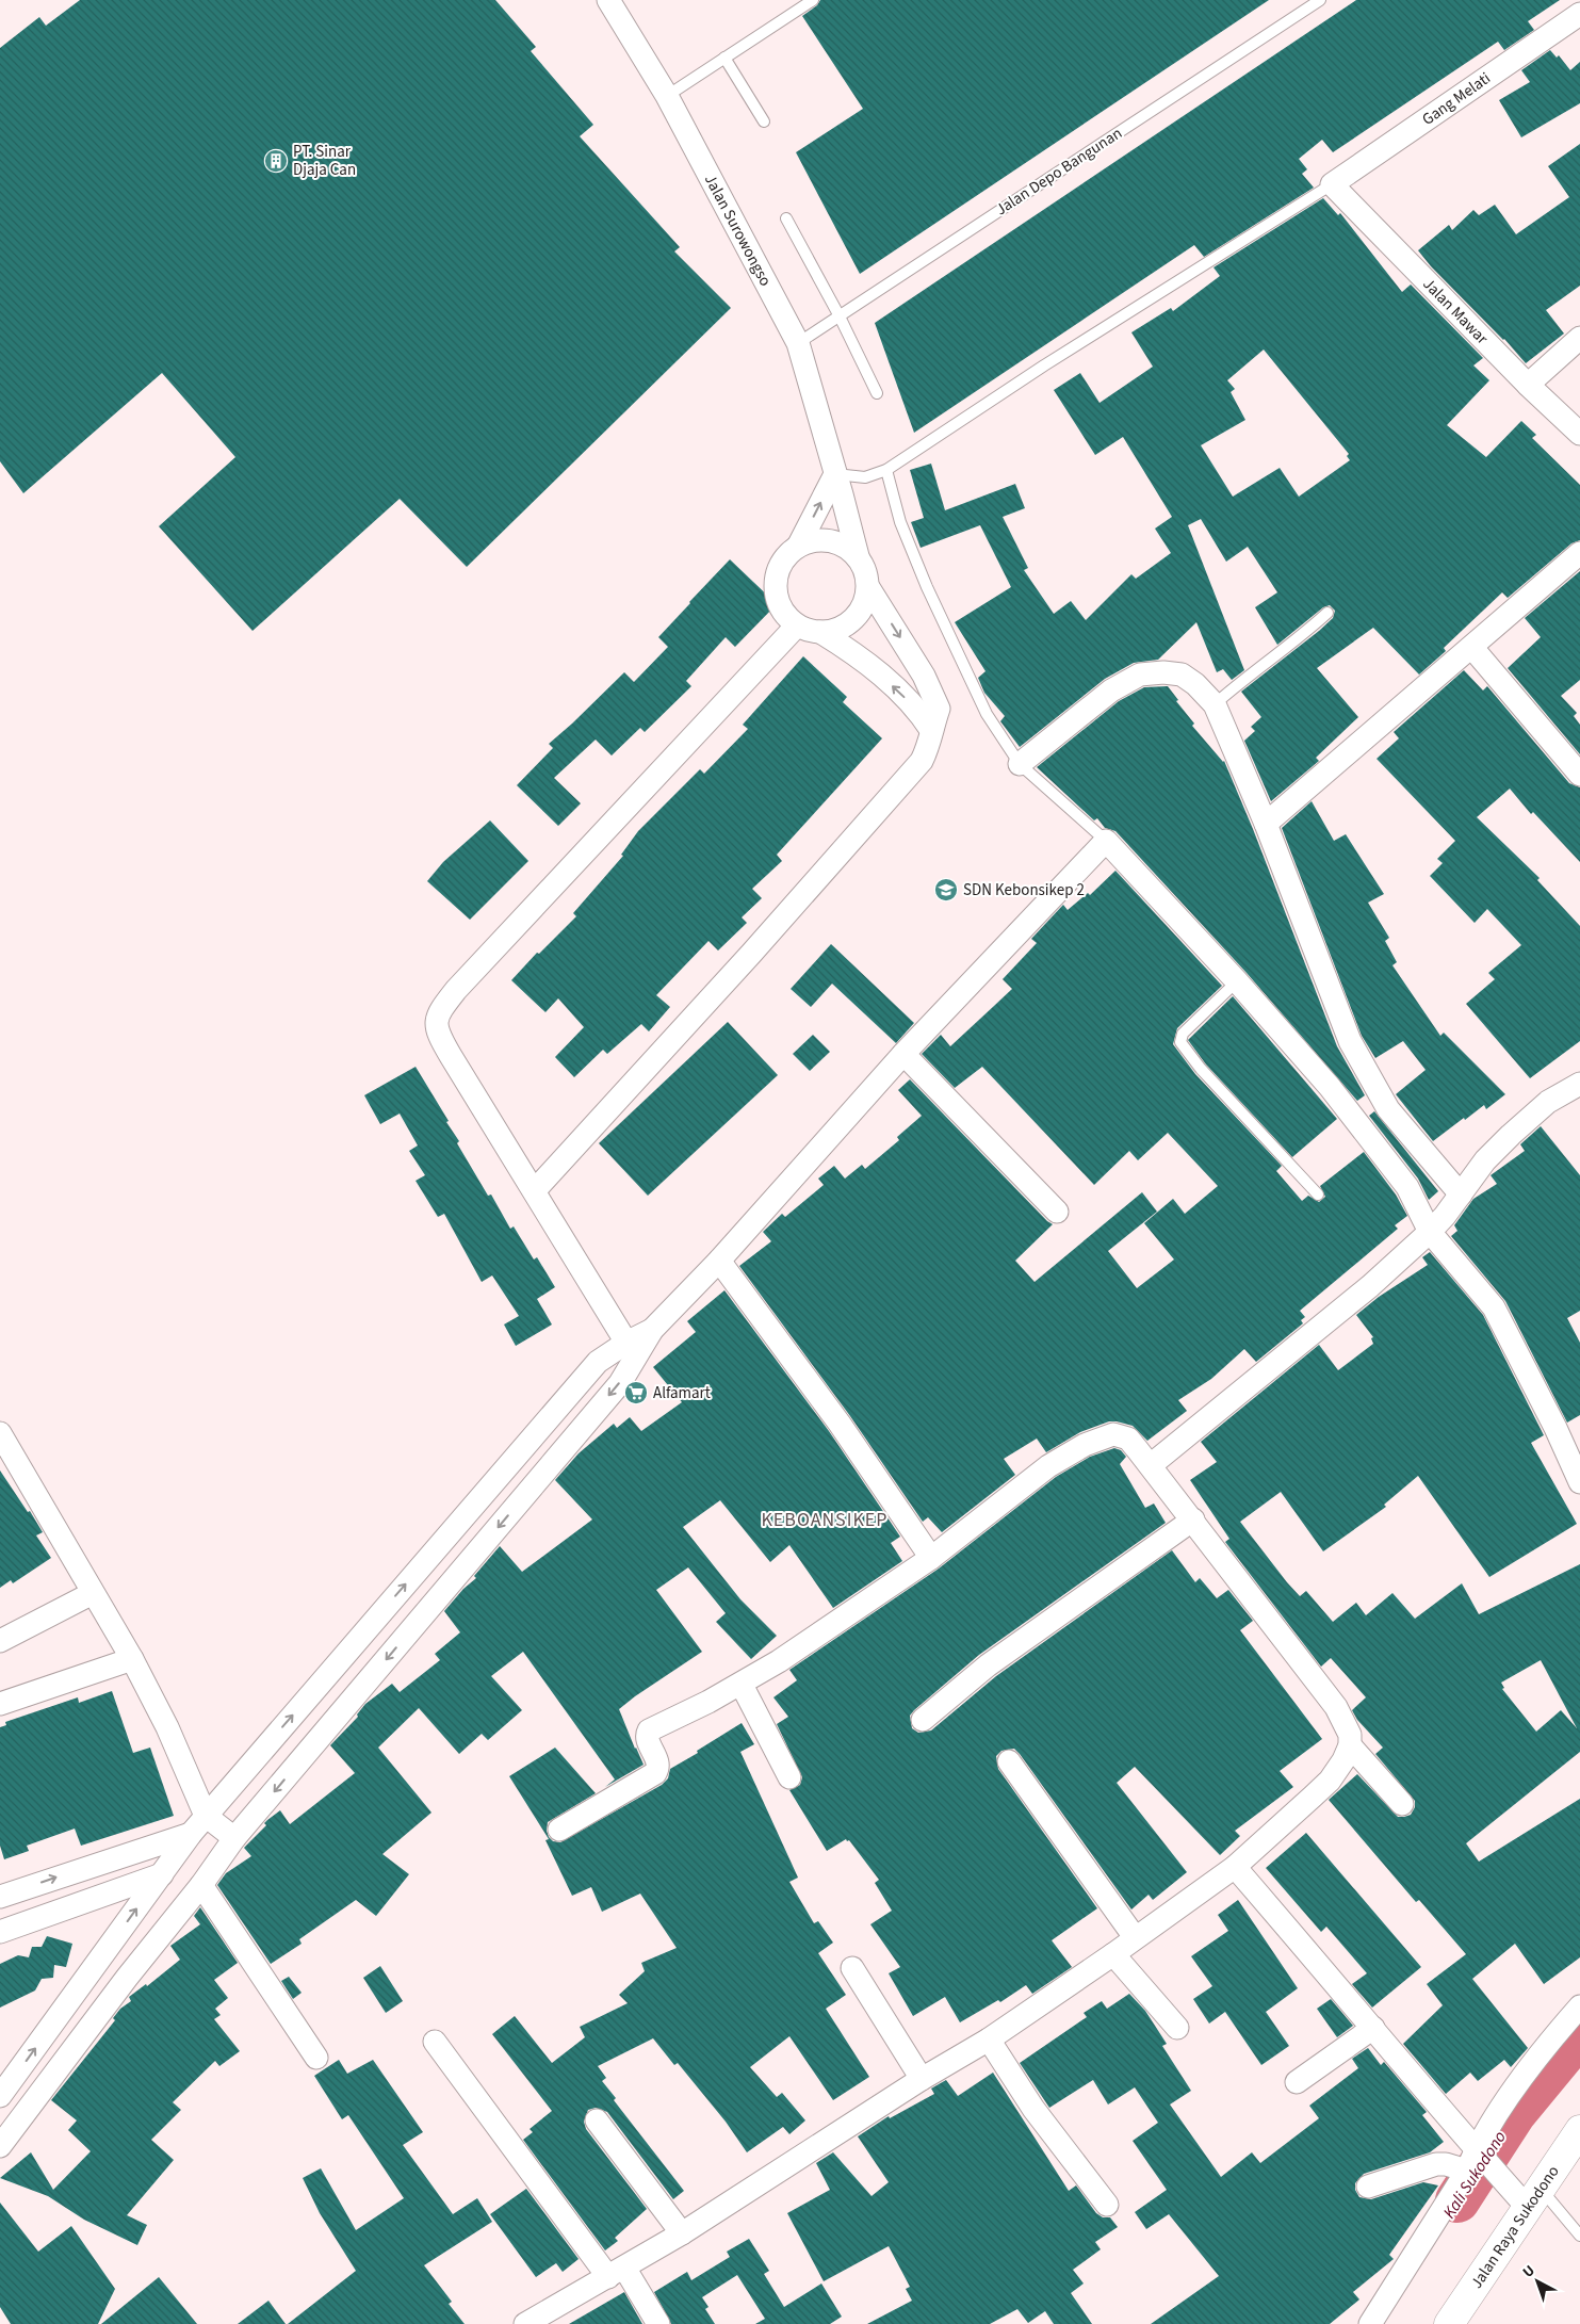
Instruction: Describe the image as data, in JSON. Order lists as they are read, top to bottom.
{
  "streets": {
    "main road": ["Jalan Raya Sukodono"],
    "street": ["Gang Melati", "Jalan Surowongso", "Jalan Mawar"],
    "lane": ["Jalan Depo Bangunan"]
  },
  "crossings": [
    ["Gang Melati", "Jalan Mawar"],
    ["Jalan Depo Bangunan", "Jalan Surowongso"]
  ],
  "districts": ["KEBOANSIKEP"],
  "water": ["Kali Sukodono"],
  "places": {
    "building": ["PT. Sinar Djaja Can"],
    "school or university": ["SDN Kebonsikep 2"],
    "supermarket": ["Alfamart"]
  },
  "north": "top left"
}
